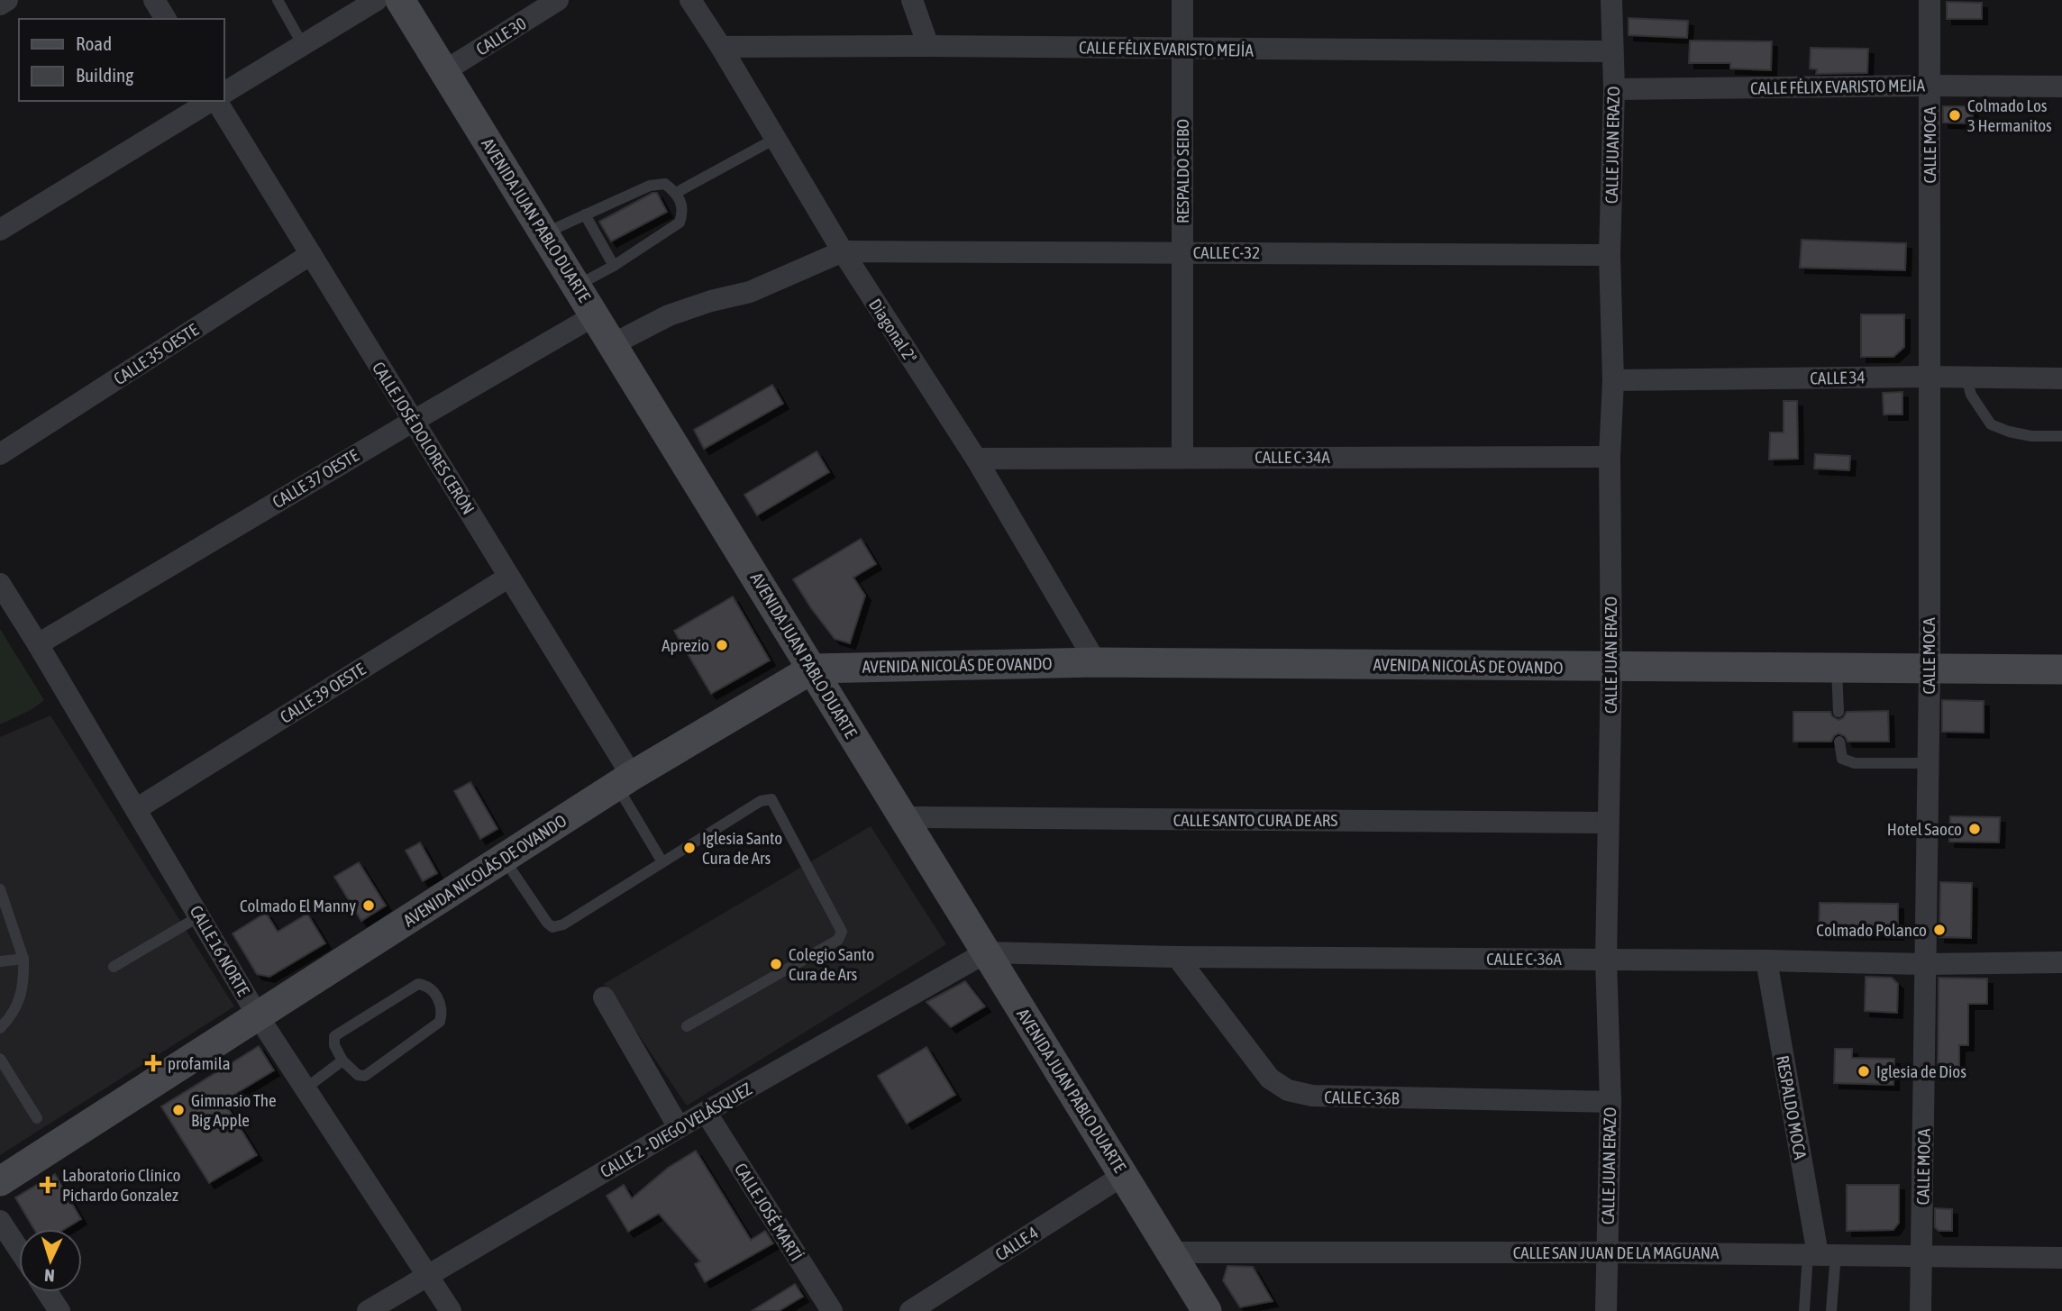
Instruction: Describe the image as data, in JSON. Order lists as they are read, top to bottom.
{
  "streets": {
    "main road": ["AVENIDA JUAN PABLO DUARTE", "AVENIDA NICOLÁS DE OVANDO"],
    "street": [
      "CALLE 30",
      "CALLE FÉLIX EVARISTO MEJÍA",
      "CALLE JUAN ERAZO",
      "CALLE MOCA",
      "RESPALDO SEIBO",
      "CALLE C-32",
      "Diagonal 2ª",
      "CALLE 35 OESTE",
      "CALLE 34",
      "CALLE JOSÉ DOLORES CERÓN",
      "CALLE C-34A",
      "CALLE 37 OESTE",
      "CALLE 39 OESTE",
      "CALLE SANTO CURA DE ARS",
      "CALLE 16 NORTE",
      "CALLE C-36A",
      "CALLE C-36B",
      "RESPALDO MOCA",
      "CALLE 2 - DIEGO VELÁSQUEZ",
      "CALLE JOSÉ MARTÍ",
      "CALLE 4",
      "CALLE SAN JUAN DE LA MAGUANA"
    ]
  },
  "crossings": [
    ["CALLE 30", "AVENIDA JUAN PABLO DUARTE"],
    ["CALLE FÉLIX EVARISTO MEJÍA", "CALLE JUAN ERAZO"],
    ["CALLE FÉLIX EVARISTO MEJÍA", "CALLE MOCA"],
    ["CALLE FÉLIX EVARISTO MEJÍA", "RESPALDO SEIBO"],
    ["CALLE FÉLIX EVARISTO MEJÍA", "Diagonal 2ª"],
    ["CALLE JUAN ERAZO", "CALLE C-32"],
    ["CALLE JUAN ERAZO", "CALLE 34"],
    ["CALLE JUAN ERAZO", "CALLE C-34A"],
    ["CALLE JUAN ERAZO", "AVENIDA NICOLÁS DE OVANDO"],
    ["CALLE JUAN ERAZO", "CALLE SANTO CURA DE ARS"],
    ["CALLE JUAN ERAZO", "CALLE C-36A"],
    ["CALLE JUAN ERAZO", "CALLE C-36B"],
    ["CALLE JUAN ERAZO", "CALLE SAN JUAN DE LA MAGUANA"],
    ["CALLE MOCA", "CALLE 34"],
    ["CALLE MOCA", "AVENIDA NICOLÁS DE OVANDO"],
    ["CALLE MOCA", "CALLE C-36A"],
    ["CALLE MOCA", "CALLE SAN JUAN DE LA MAGUANA"],
    ["RESPALDO SEIBO", "CALLE C-32"],
    ["RESPALDO SEIBO", "CALLE C-34A"],
    ["AVENIDA JUAN PABLO DUARTE", "CALLE 37 OESTE"],
    ["AVENIDA JUAN PABLO DUARTE", "AVENIDA NICOLÁS DE OVANDO"],
    ["AVENIDA JUAN PABLO DUARTE", "CALLE SANTO CURA DE ARS"],
    ["AVENIDA JUAN PABLO DUARTE", "CALLE C-36A"],
    ["AVENIDA JUAN PABLO DUARTE", "CALLE 2 - DIEGO VELÁSQUEZ"],
    ["AVENIDA JUAN PABLO DUARTE", "CALLE 4"],
    ["AVENIDA JUAN PABLO DUARTE", "CALLE SAN JUAN DE LA MAGUANA"],
    ["CALLE C-32", "Diagonal 2ª"],
    ["Diagonal 2ª", "CALLE C-34A"],
    ["Diagonal 2ª", "AVENIDA NICOLÁS DE OVANDO"],
    ["CALLE 35 OESTE", "CALLE JOSÉ DOLORES CERÓN"],
    ["CALLE JOSÉ DOLORES CERÓN", "CALLE 37 OESTE"],
    ["CALLE JOSÉ DOLORES CERÓN", "AVENIDA NICOLÁS DE OVANDO"],
    ["CALLE JOSÉ DOLORES CERÓN", "CALLE 39 OESTE"],
    ["CALLE 37 OESTE", "CALLE 16 NORTE"],
    ["AVENIDA NICOLÁS DE OVANDO", "CALLE 16 NORTE"],
    ["CALLE 39 OESTE", "CALLE 16 NORTE"],
    ["CALLE 16 NORTE", "CALLE 2 - DIEGO VELÁSQUEZ"],
    ["CALLE C-36A", "CALLE C-36B"],
    ["CALLE C-36A", "RESPALDO MOCA"],
    ["CALLE C-36A", "CALLE 2 - DIEGO VELÁSQUEZ"],
    ["RESPALDO MOCA", "CALLE SAN JUAN DE LA MAGUANA"],
    ["CALLE 2 - DIEGO VELÁSQUEZ", "CALLE JOSÉ MARTÍ"]
  ],
  "places": {
    "other": [
      "Colmado Los 3 Hermanitos",
      "Aprezio",
      "Hotel Saoco",
      "Iglesia Santo Cura de Ars",
      "Colmado El Manny",
      "Colmado Polanco",
      "Colegio Santo Cura de Ars",
      "Iglesia de Dios",
      "Gimnasio The Big Apple"
    ],
    "health": ["profamila", "Laboratorio Clínico Pichardo Gonzalez"]
  },
  "legend": ["Road", "Building"],
  "north": "bottom"
}
